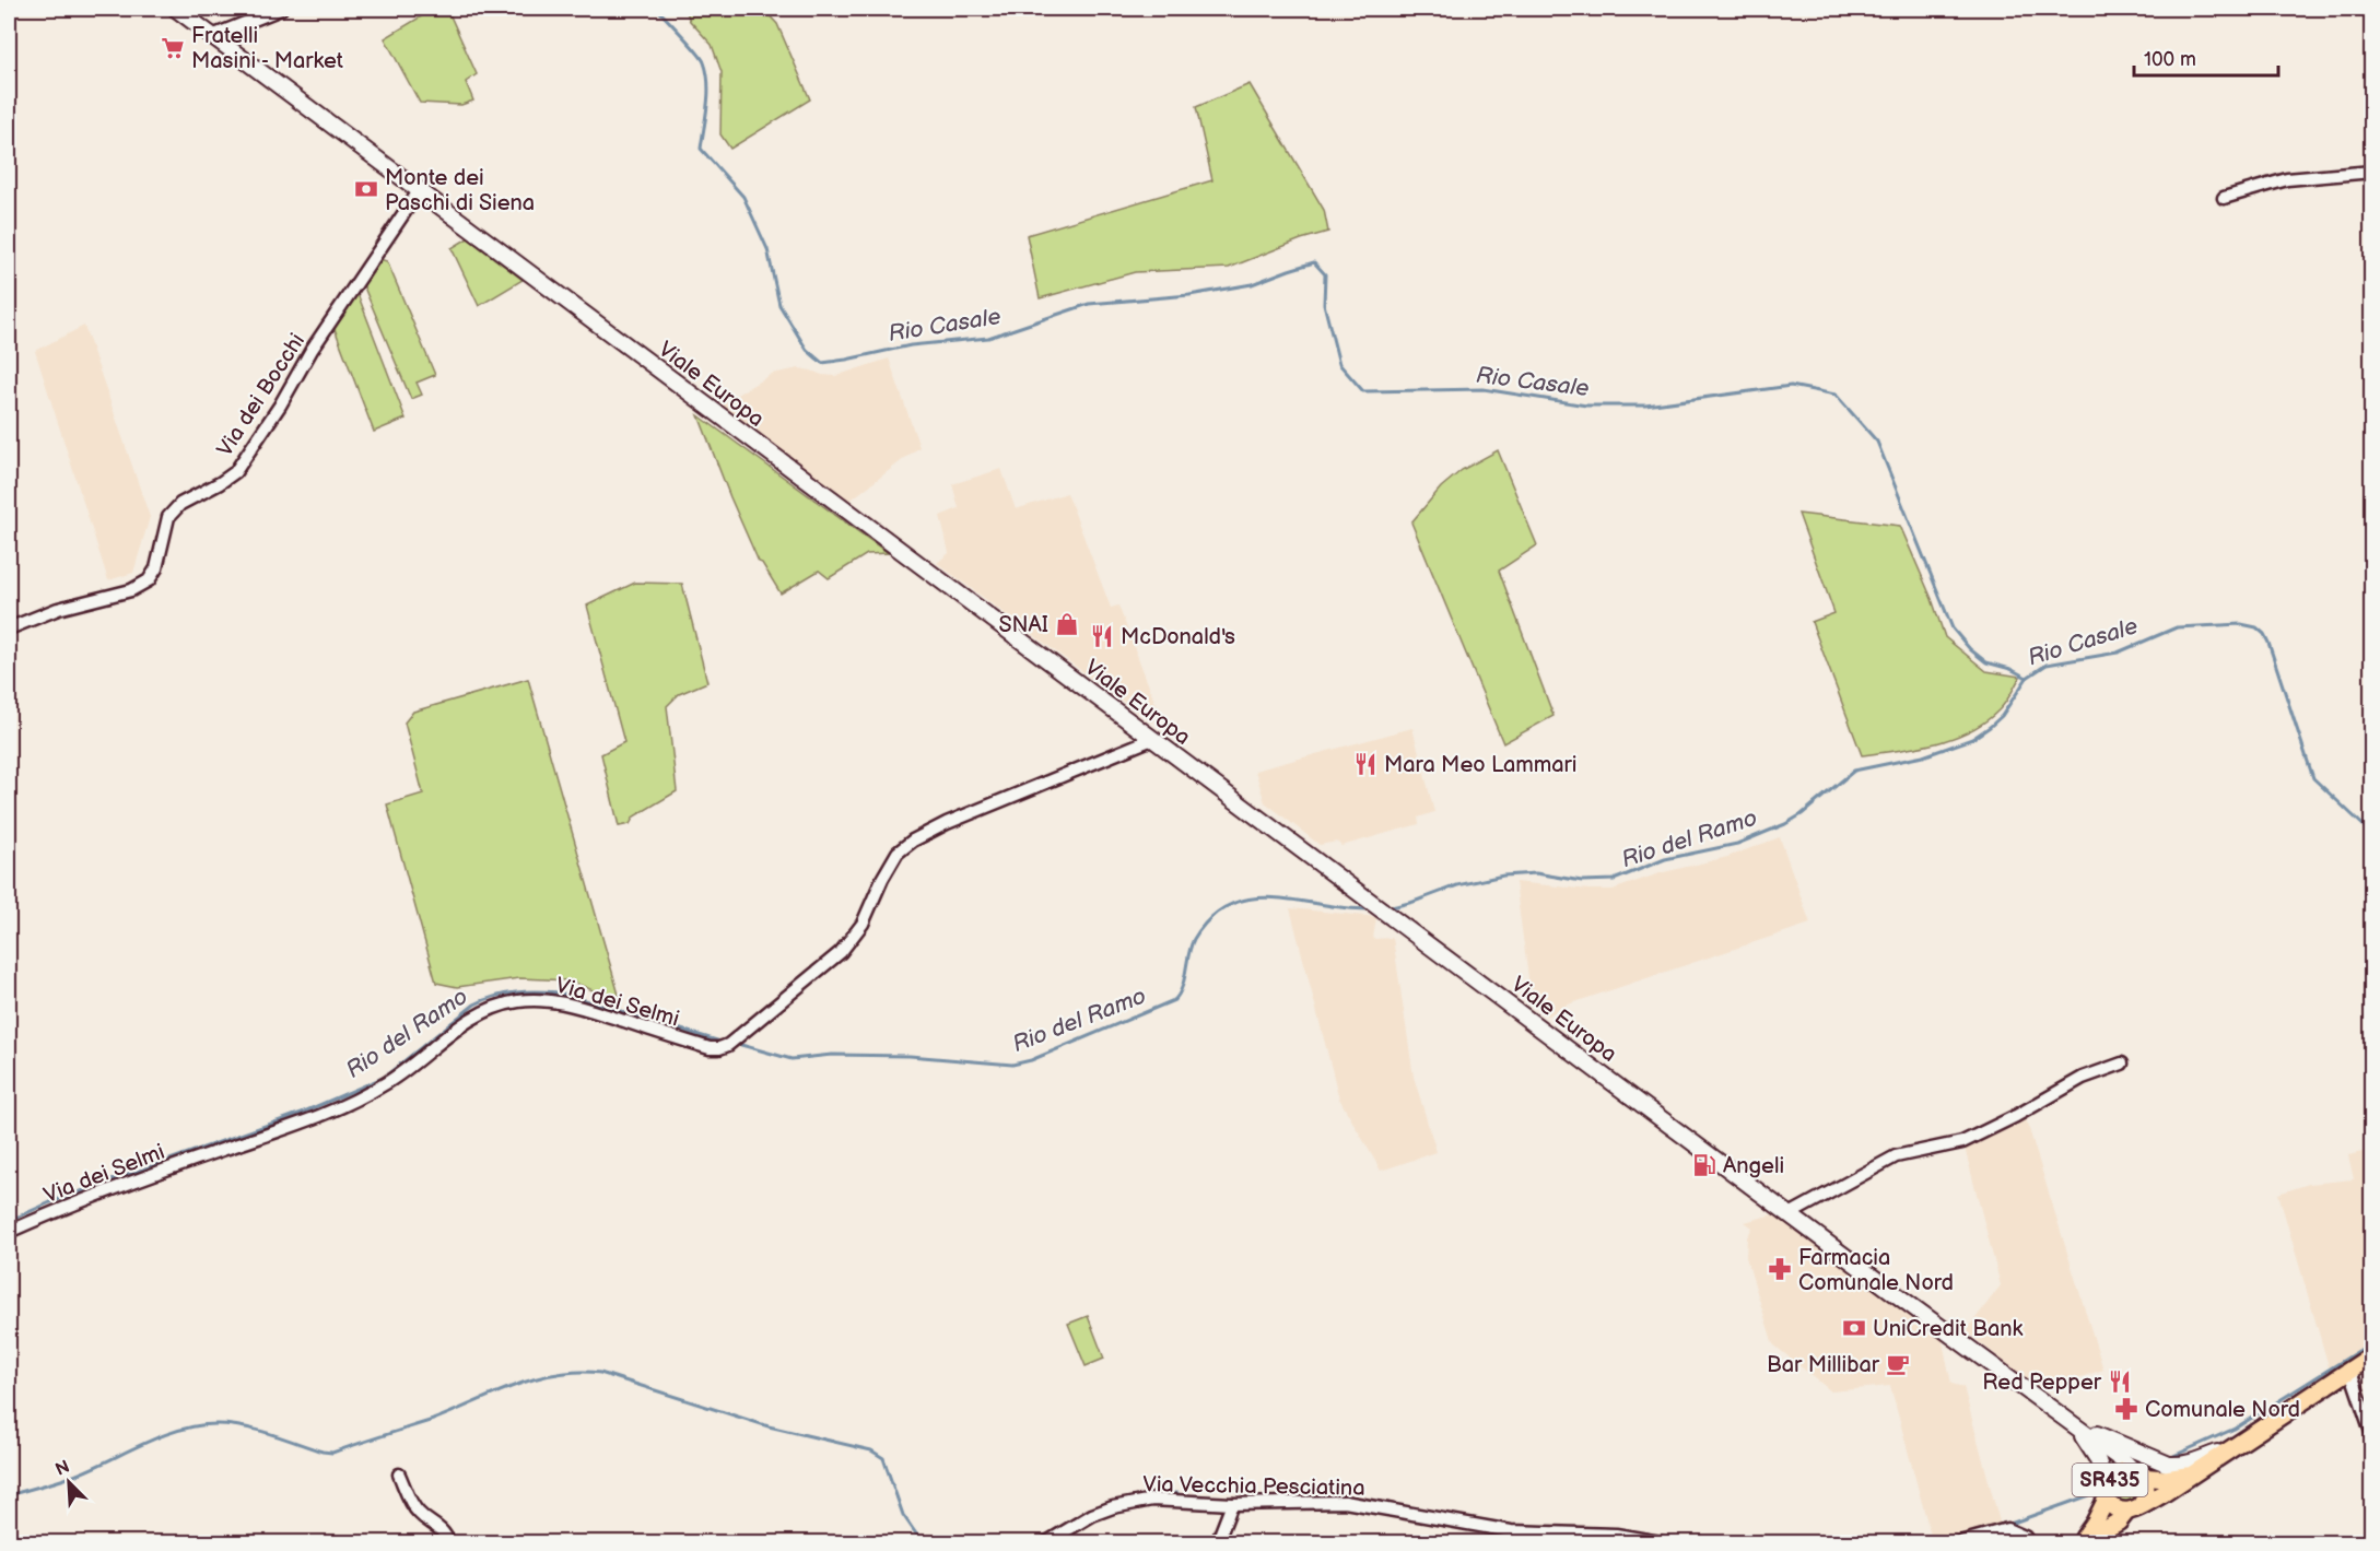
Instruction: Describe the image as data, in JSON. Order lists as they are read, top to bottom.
{
  "streets": {
    "main road": ["Viale Europa", "SR435"],
    "street": ["Via dei Bocchi", "Via dei Selmi", "Via Vecchia Pesciatina"]
  },
  "crossings": [
    ["Viale Europa", "Via dei Bocchi"],
    ["Viale Europa", "Via dei Selmi"],
    ["Viale Europa", "SR435"]
  ],
  "water": ["Rio Casale", "Rio del Ramo"],
  "places": {
    "supermarket": ["Fratelli Masini - Market"],
    "bank": ["Monte dei Paschi di Siena", "UniCredit Bank"],
    "shop": ["SNAI"],
    "restaurant": ["McDonald's", "Mara Meo Lammari", "Red Pepper"],
    "fuel station": ["Angeli"],
    "pharmacy": ["Farmacia Comunale Nord", "Comunale Nord"],
    "cafe": ["Bar Millibar"]
  },
  "scale_bar": "100 m",
  "north": "top left"
}
